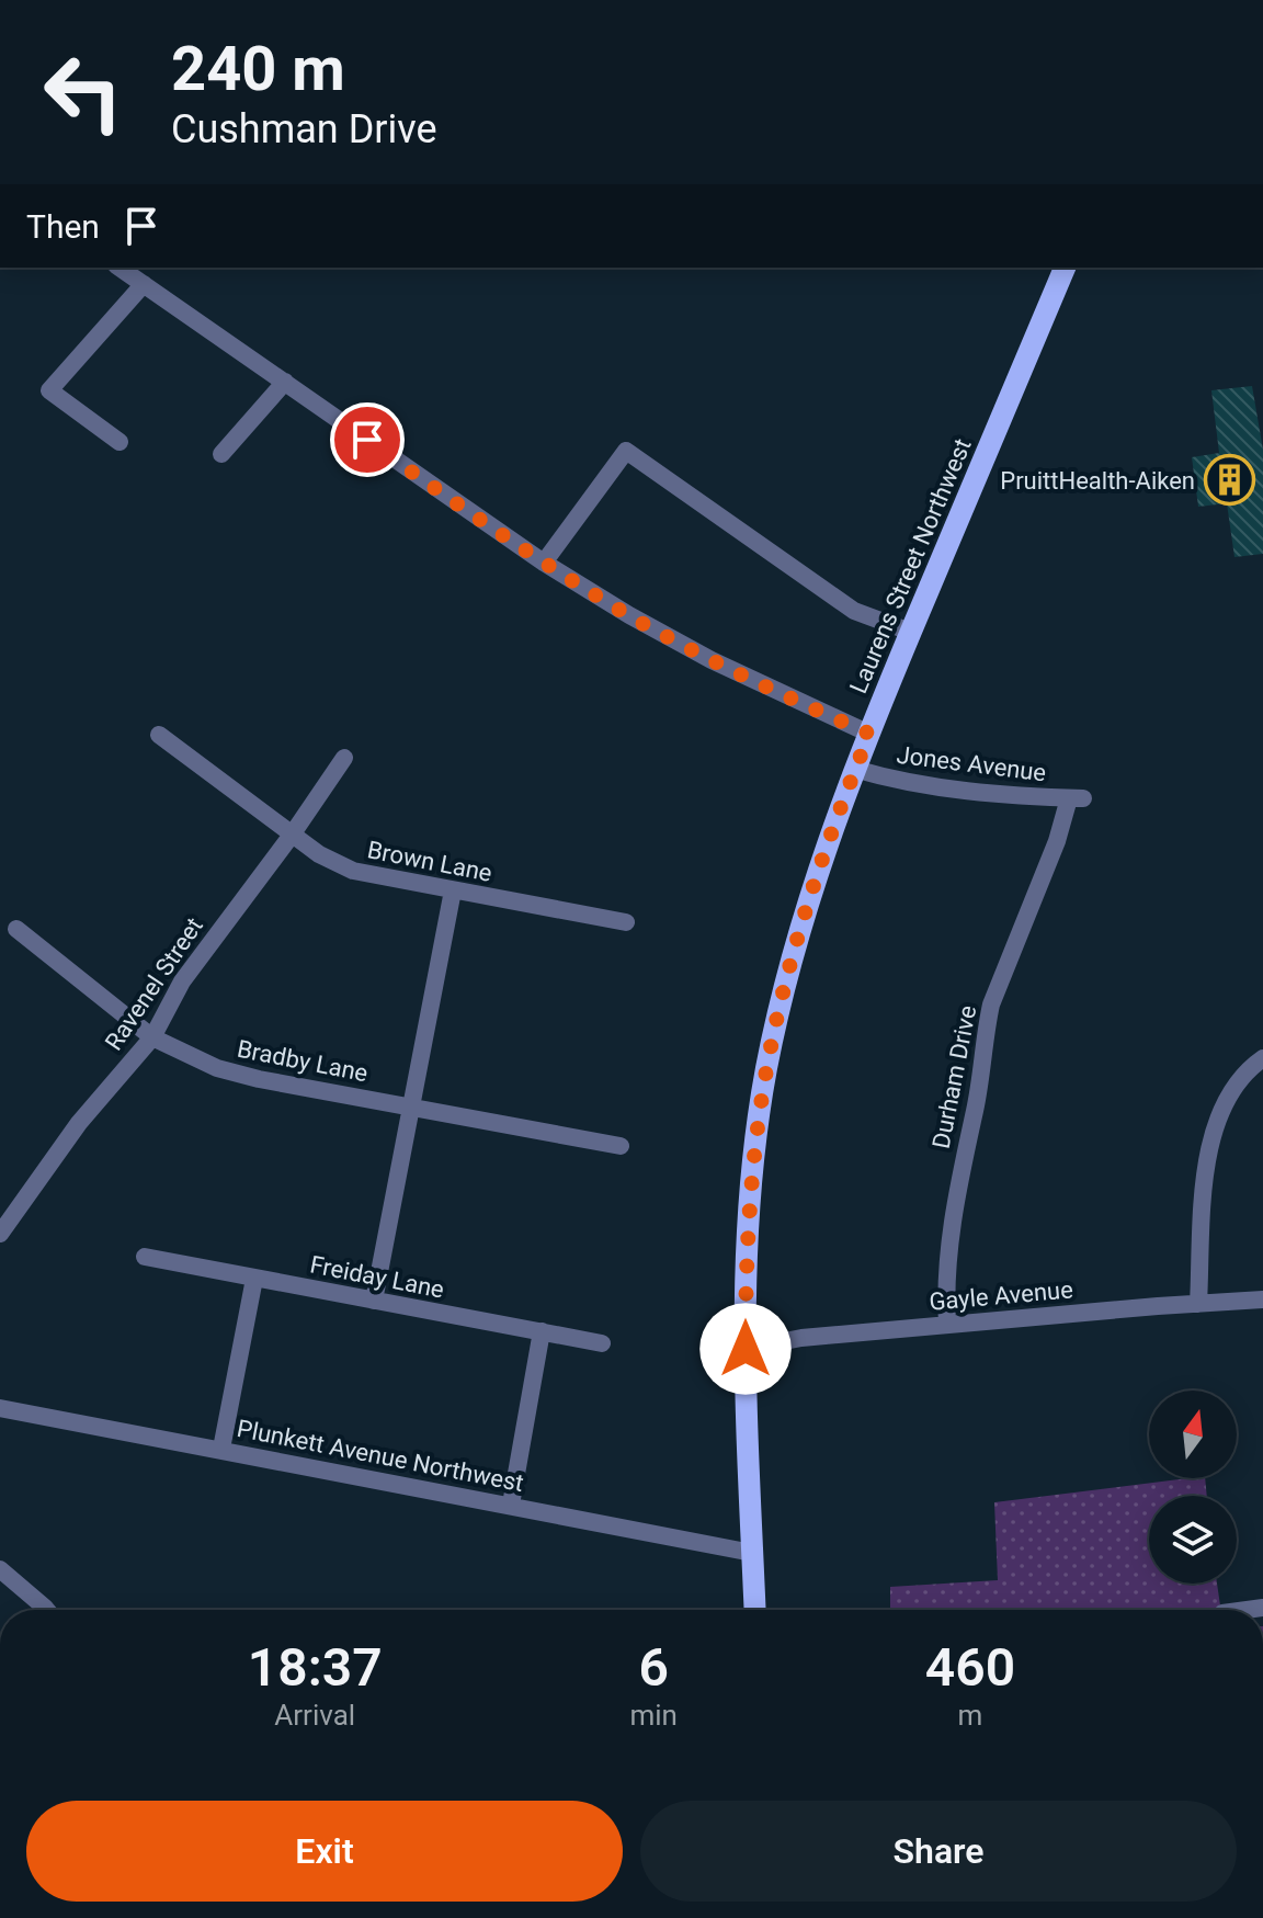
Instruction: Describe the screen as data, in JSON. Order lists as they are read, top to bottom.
{
  "streets": {
    "main road": ["Laurens Street Northwest"],
    "street": [
      "Jones Avenue",
      "Brown Lane",
      "Ravenel Street",
      "Bradby Lane",
      "Durham Drive",
      "Freiday Lane",
      "Gayle Avenue",
      "Plunkett Avenue Northwest"
    ]
  },
  "crossings": [
    ["Laurens Street Northwest", "Jones Avenue"],
    ["Laurens Street Northwest", "Gayle Avenue"],
    ["Laurens Street Northwest", "Plunkett Avenue Northwest"],
    ["Jones Avenue", "Durham Drive"],
    ["Brown Lane", "Ravenel Street"],
    ["Ravenel Street", "Bradby Lane"],
    ["Durham Drive", "Gayle Avenue"]
  ],
  "places": {
    "building": ["PruittHealth-Aiken"]
  },
  "north": "top",
  "page": {
    "turn": ["240 m", "Cushman Drive"],
    "then": "Then",
    "eta": [
      "18:37",
      "Arrival",
      "6",
      "min",
      "460",
      "m"
    ],
    "buttons": ["Exit", "Share"]
  }
}
